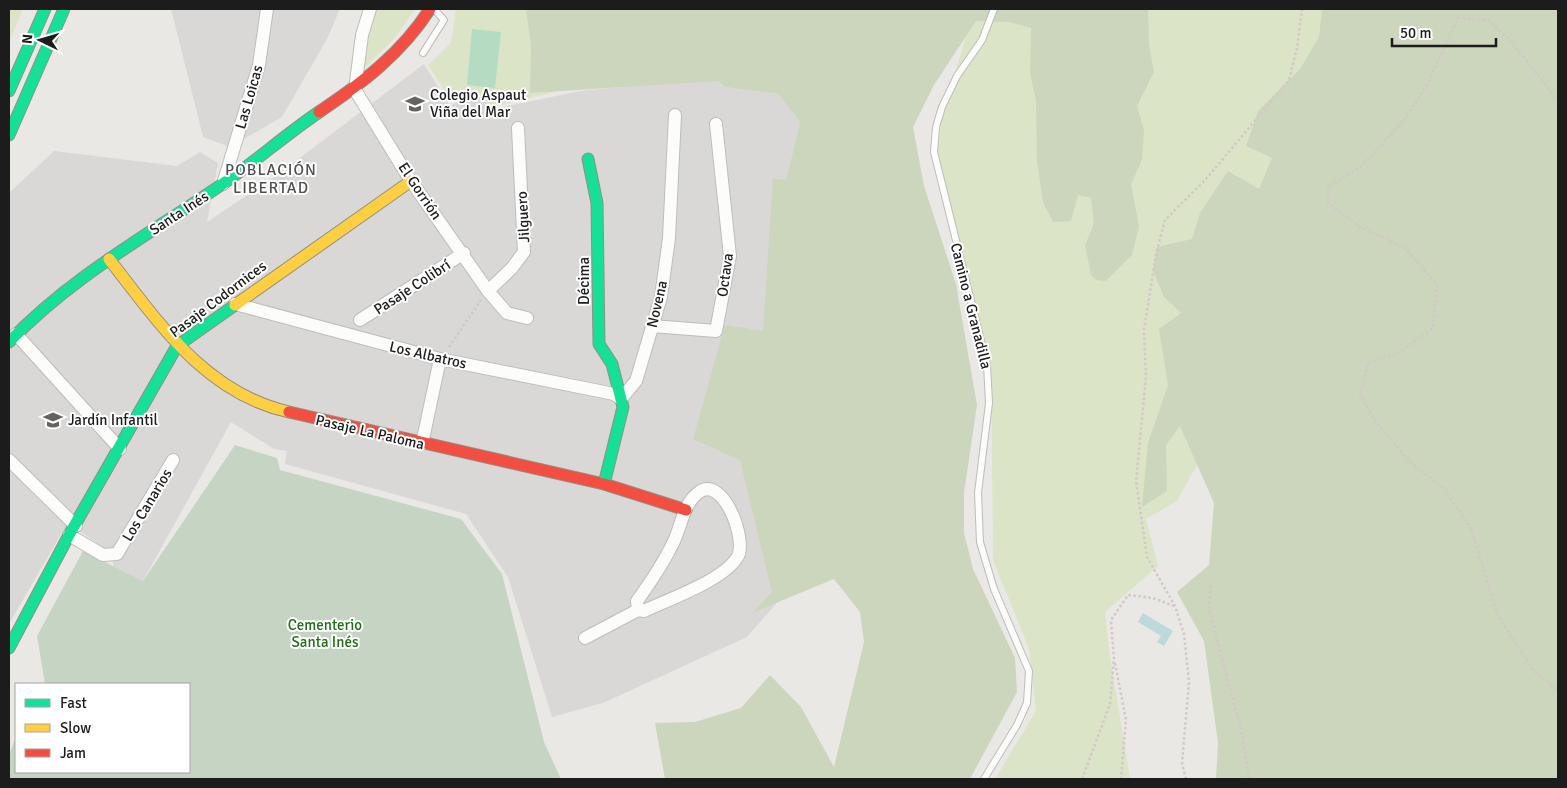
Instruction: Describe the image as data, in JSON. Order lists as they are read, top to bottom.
{
  "streets": {
    "street": [
      "Las Loicas",
      "El Gorrión",
      "Santa Inés",
      "Jilguero",
      "Octava",
      "Décima",
      "Pasaje Colibrí",
      "Pasaje Codornices",
      "Novena",
      "Los Albatros",
      "Pasaje La Paloma",
      "Los Canarios"
    ],
    "lane": ["Camino a Granadilla"]
  },
  "crossings": [
    ["Las Loicas", "Santa Inés"],
    ["El Gorrión", "Santa Inés"],
    ["El Gorrión", "Jilguero"],
    ["El Gorrión", "Pasaje Colibrí"],
    ["El Gorrión", "Pasaje Codornices"],
    ["Santa Inés", "Pasaje La Paloma"],
    ["Octava", "Novena"],
    ["Décima", "Novena"],
    ["Décima", "Los Albatros"],
    ["Pasaje Codornices", "Los Albatros"],
    ["Pasaje Codornices", "Pasaje La Paloma"],
    ["Pasaje Codornices", "Los Canarios"],
    ["Novena", "Los Albatros"]
  ],
  "districts": ["POBLACIÓN LIBERTAD"],
  "parks": ["Cementerio Santa Inés"],
  "places": {
    "school or university": ["Colegio Aspaut Viña del Mar", "Jardín Infantil"]
  },
  "legend": ["Fast", "Slow", "Jam"],
  "scale_bar": "50 m",
  "north": "left"
}
